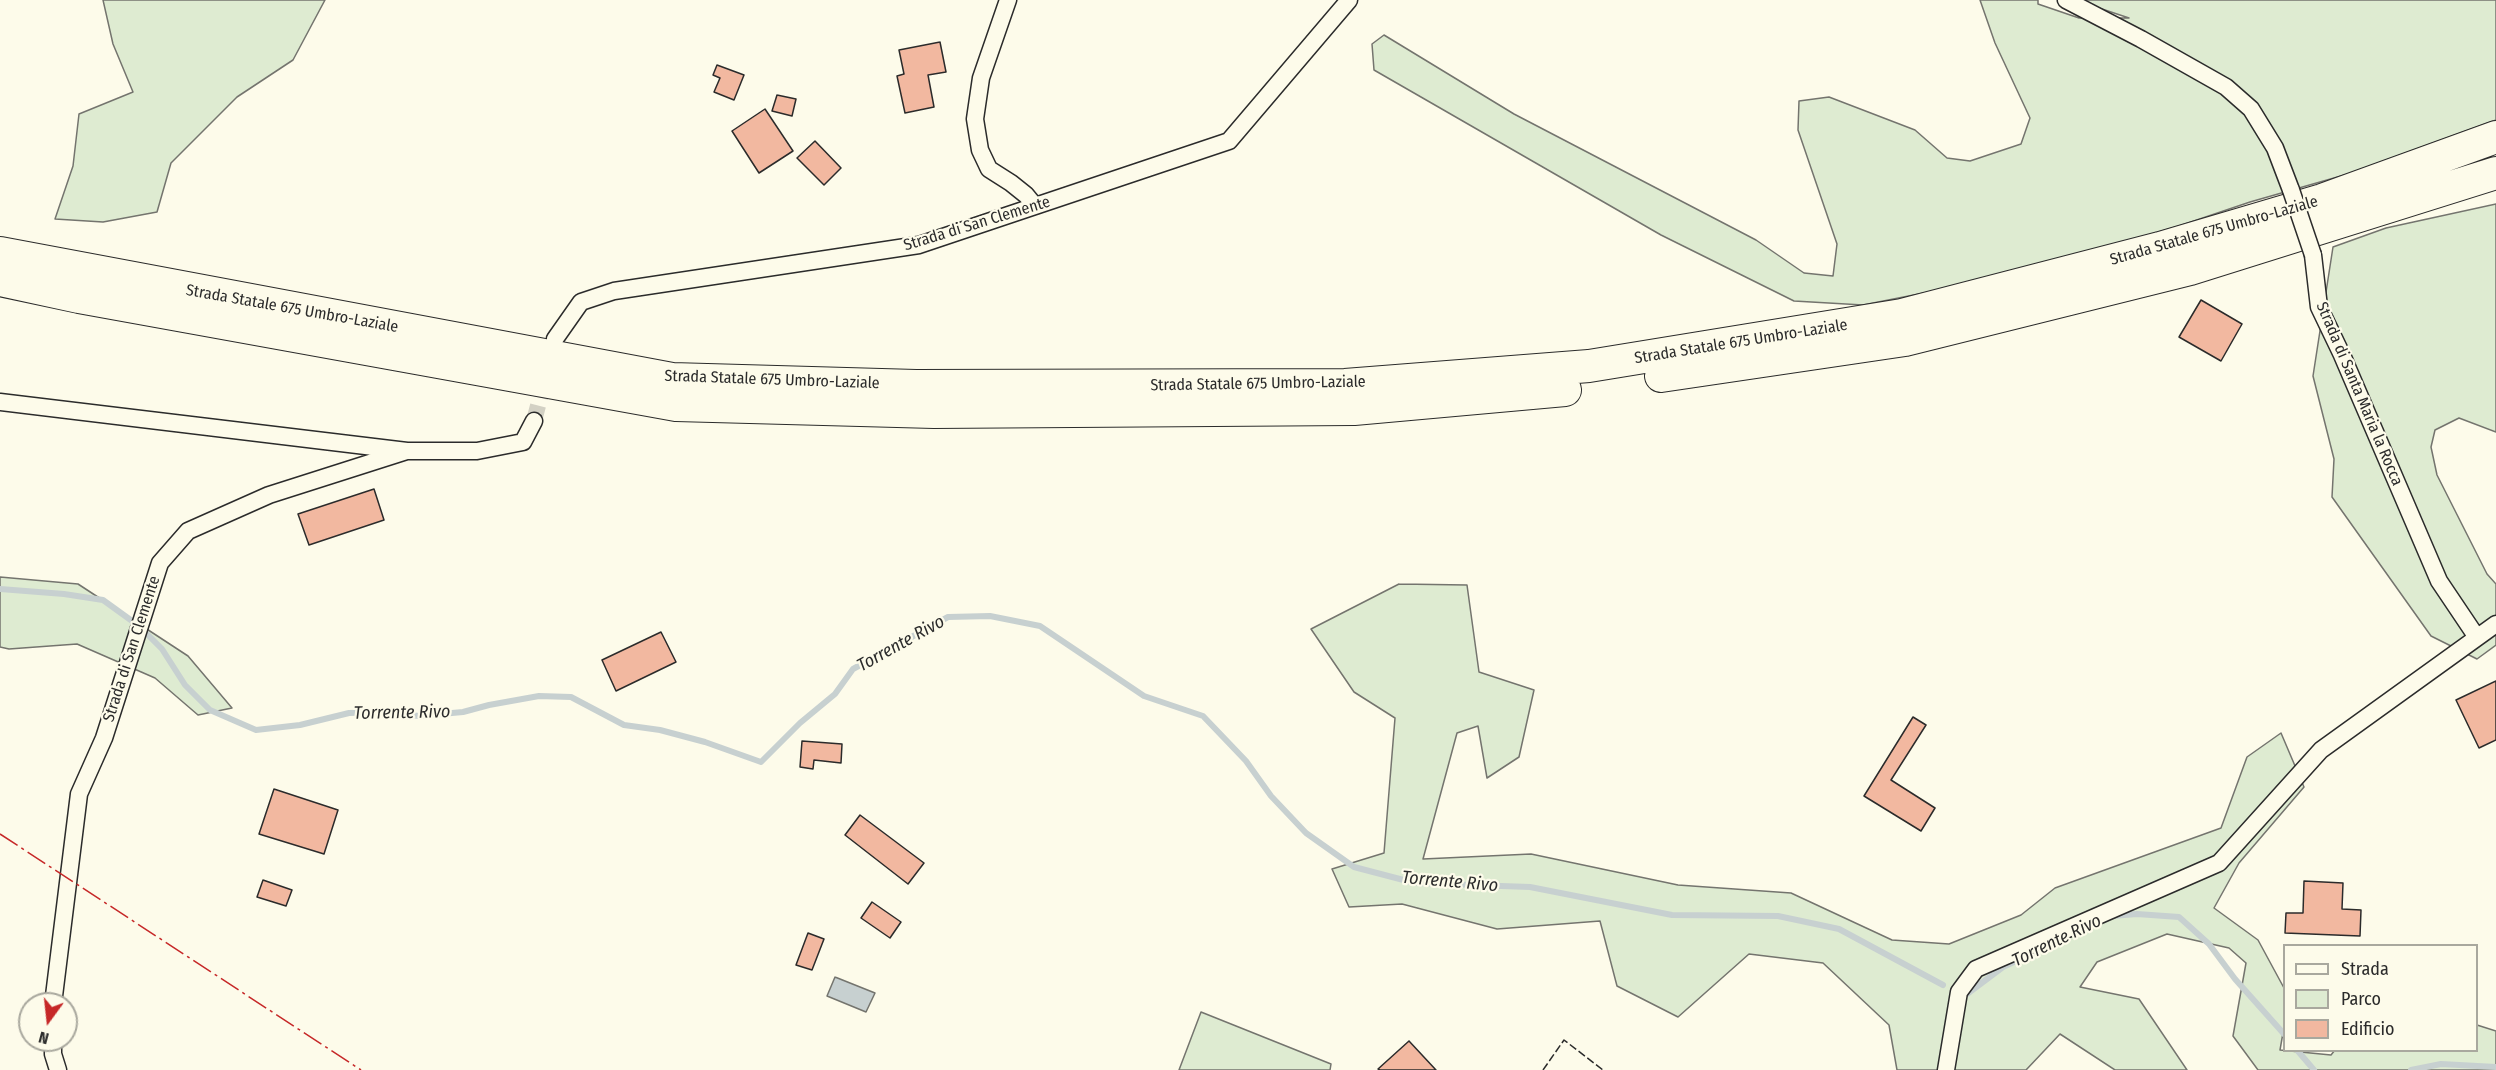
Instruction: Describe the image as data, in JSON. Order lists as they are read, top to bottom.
{
  "streets": {
    "highway": ["Strada Statale 675 Umbro-Laziale"],
    "street": ["Strada di San Clemente", "Strada di Santa Maria la Rocca"]
  },
  "water": ["Torrente Rivo"],
  "legend": ["Strada", "Parco", "Edificio"],
  "north": "bottom"
}
